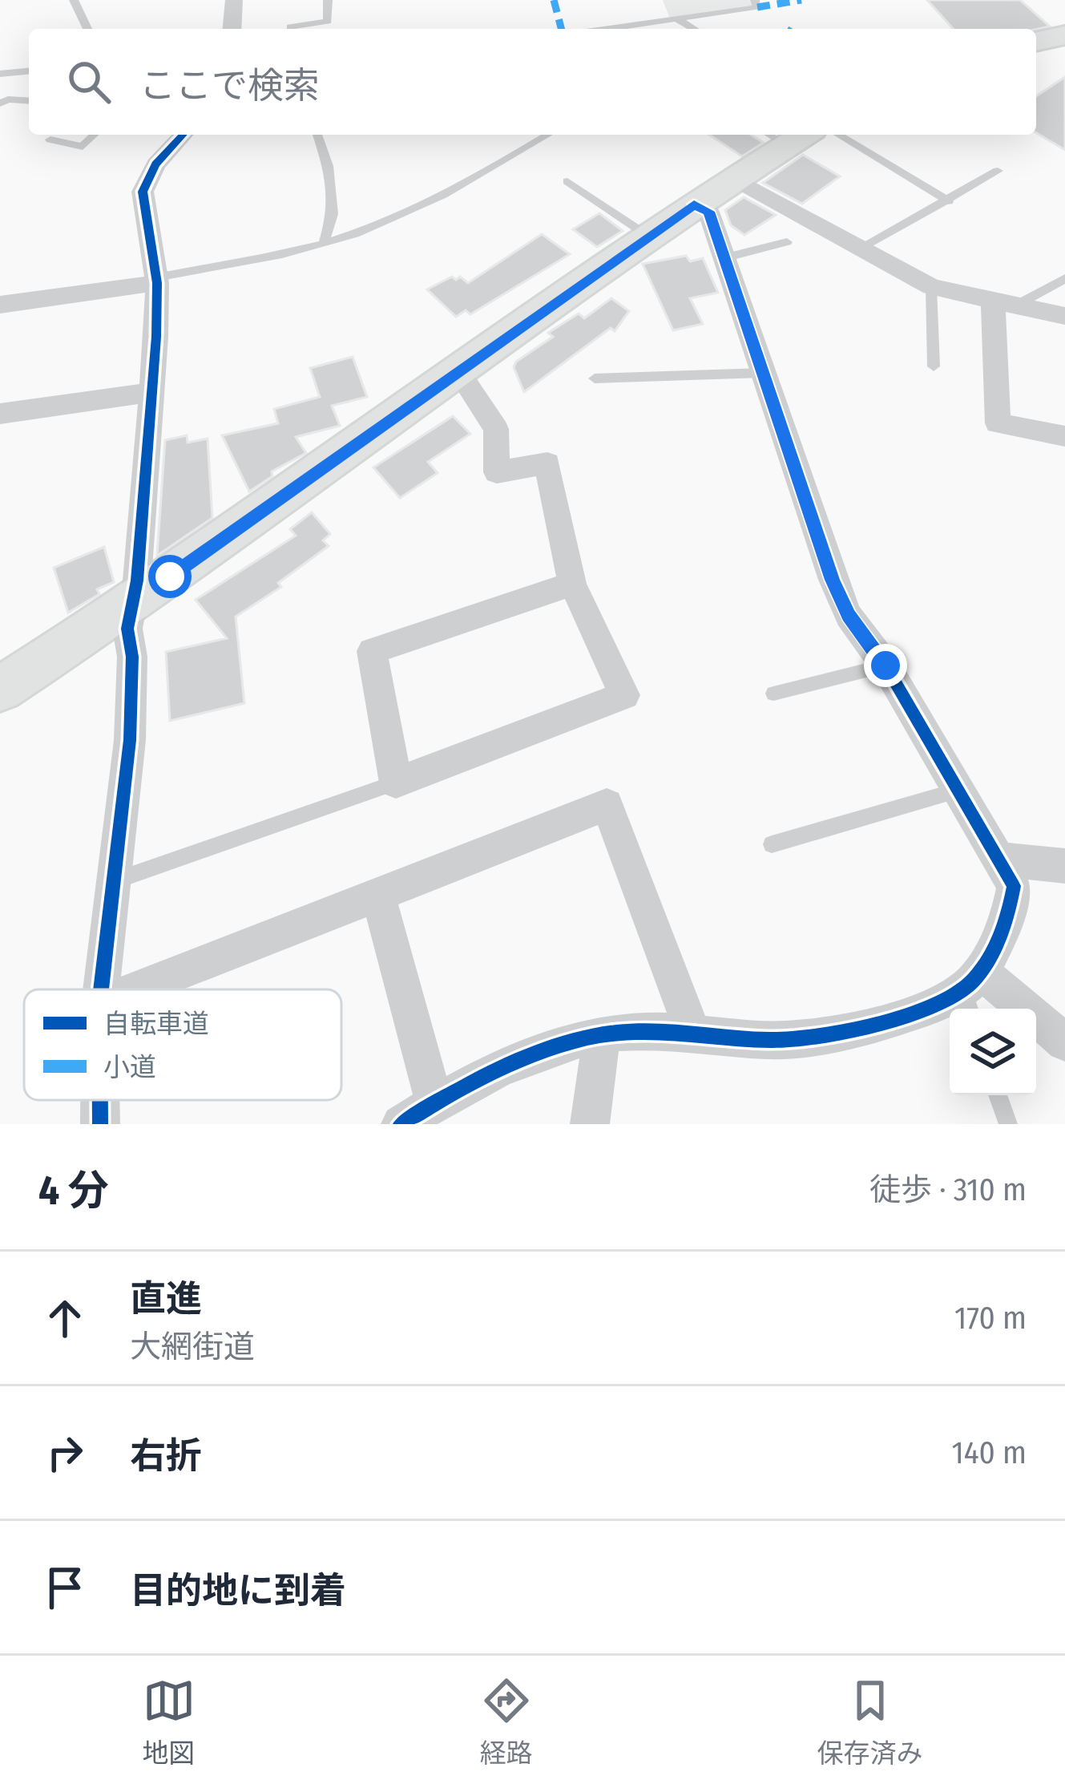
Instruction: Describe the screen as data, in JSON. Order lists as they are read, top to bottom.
{
  "legend": ["自転車道", "小道"],
  "page": {
    "search": "ここで検索",
    "heading": ["4 分", "徒歩 · 310 m"],
    "list": [
      ["直進", "大網街道", "170 m"],
      ["右折", "140 m"],
      "目的地に到着"
    ],
    "nav": ["地図", "経路", "保存済み"]
  }
}
